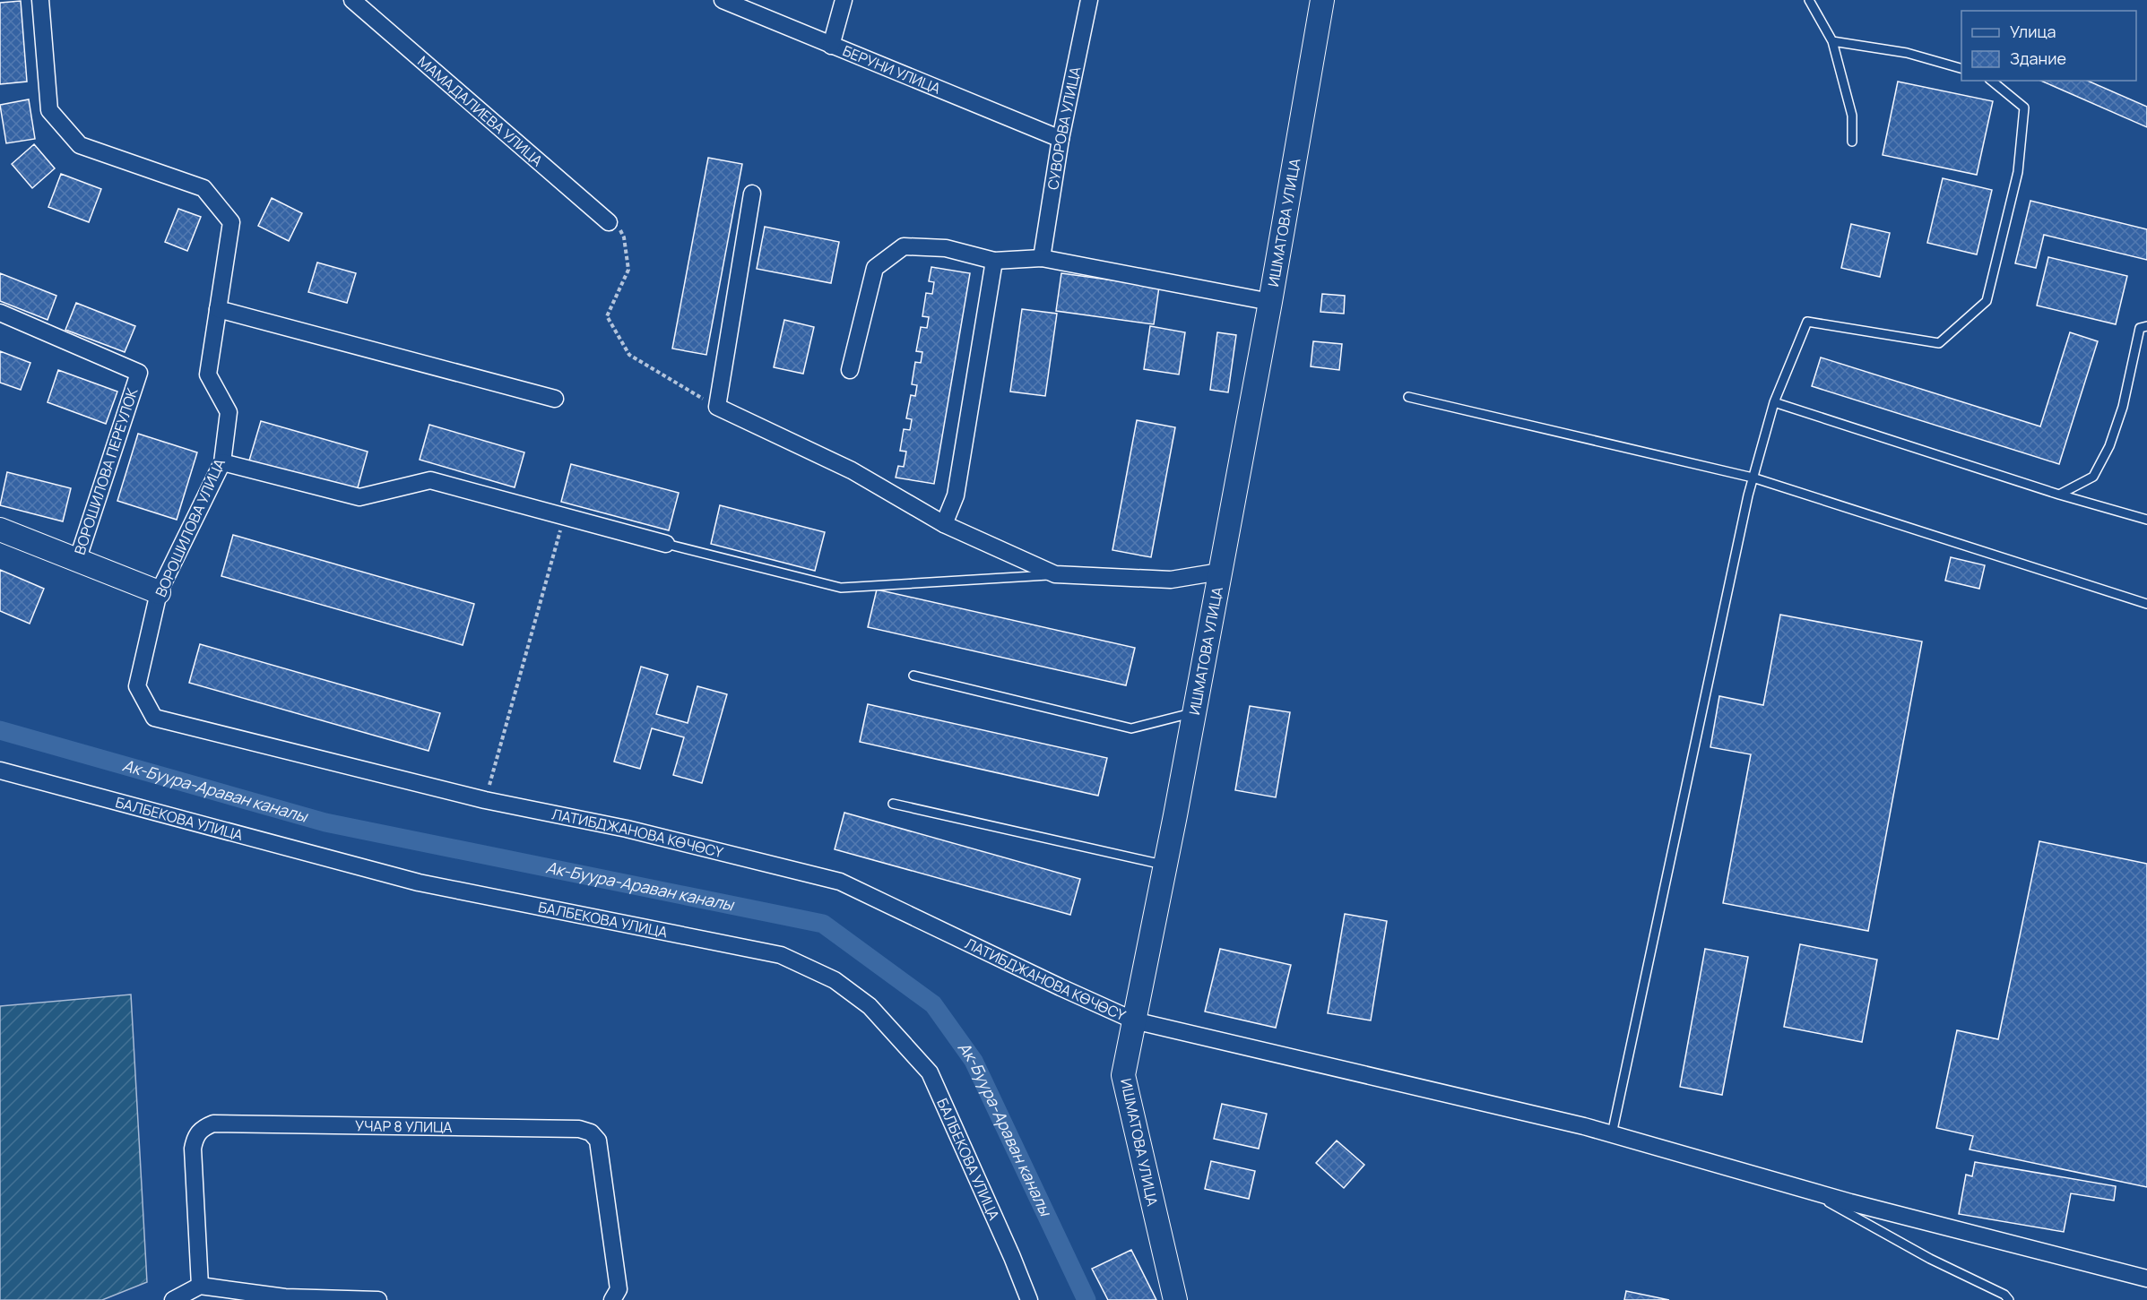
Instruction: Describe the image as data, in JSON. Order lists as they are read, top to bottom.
{
  "streets": {
    "main road": ["ИШМАТОВА УЛИЦА"],
    "street": [
      "БЕРУНИ УЛИЦА",
      "МАМАДАЛИЕВА УЛИЦА",
      "СУВОРОВА УЛИЦА",
      "ВОРОШИЛОВА ПЕРЕУЛОК",
      "ВОРОШИЛОВА УЛИЦА",
      "БАЛБЕКОВА УЛИЦА",
      "ЛАТИБДЖАНОВА КӨЧӨСҮ",
      "УЧАР 8 УЛИЦА"
    ]
  },
  "crossings": [
    ["БЕРУНИ УЛИЦА", "СУВОРОВА УЛИЦА"],
    ["ИШМАТОВА УЛИЦА", "ЛАТИБДЖАНОВА КӨЧӨСҮ"],
    ["ВОРОШИЛОВА УЛИЦА", "ЛАТИБДЖАНОВА КӨЧӨСҮ"]
  ],
  "water": ["Ак-Буура-Араван каналы"],
  "legend": ["Улица", "Здание"]
}
